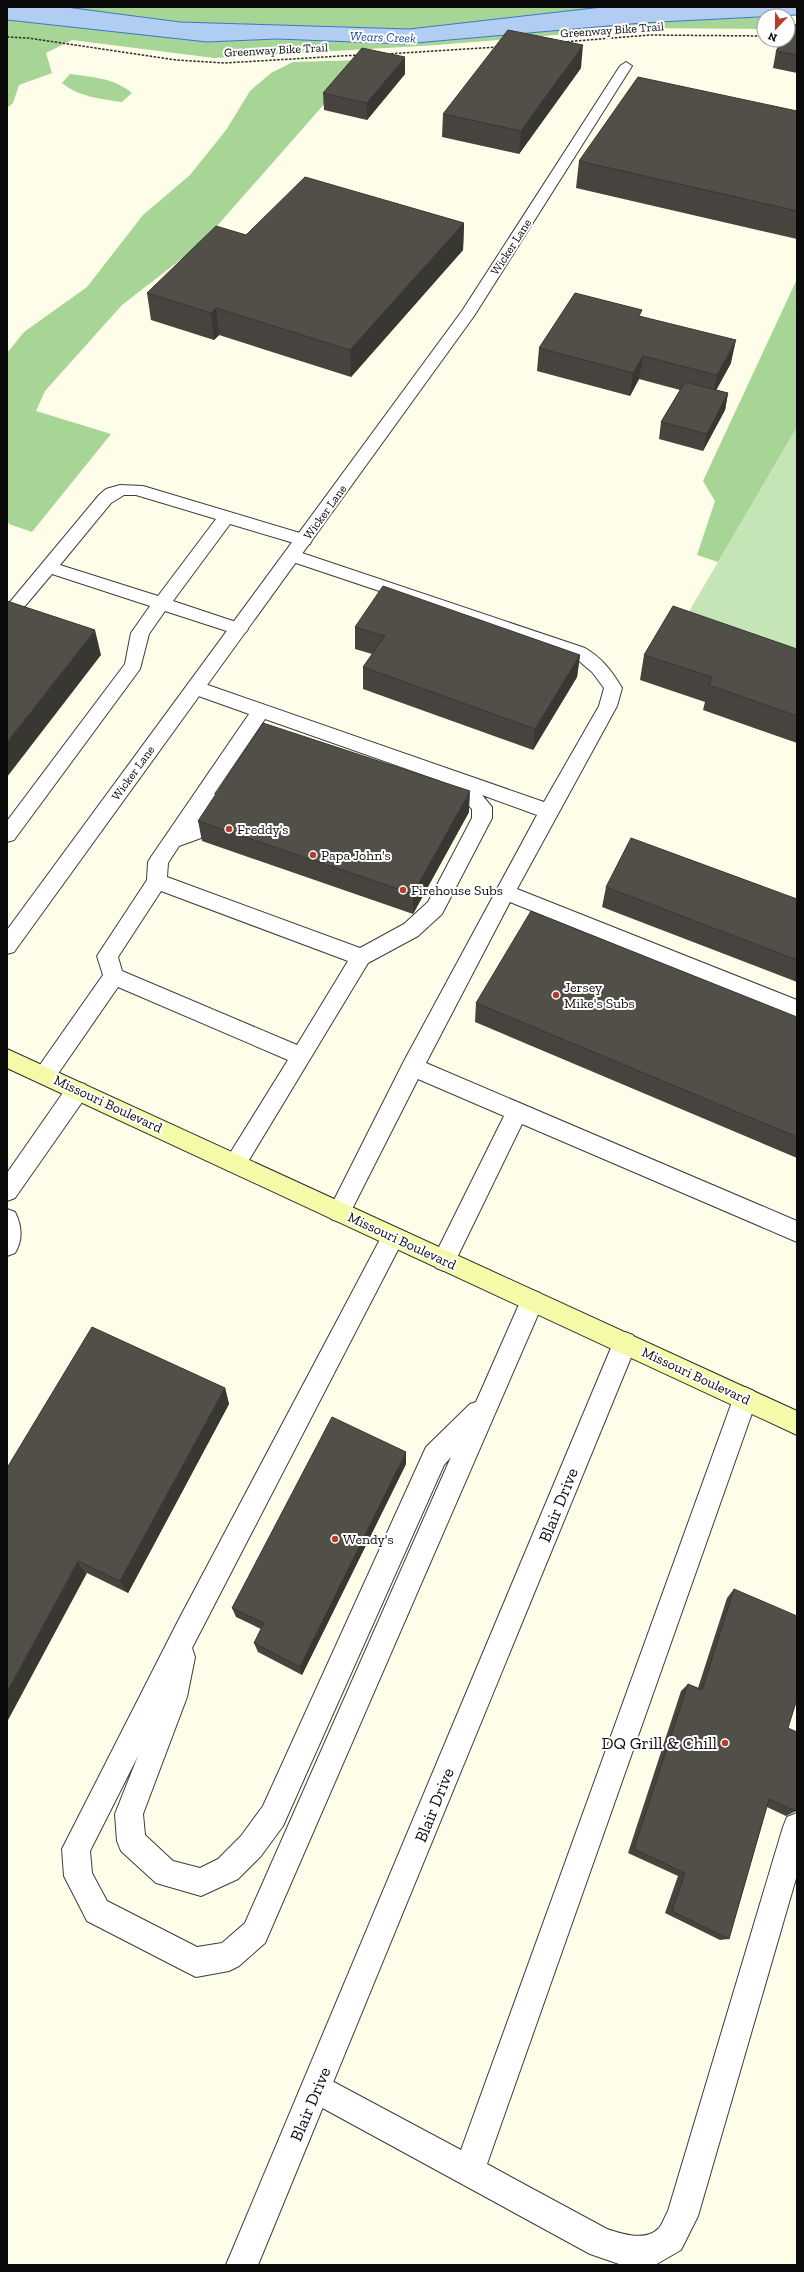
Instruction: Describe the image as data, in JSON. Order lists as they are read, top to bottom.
{
  "streets": {
    "main road": ["Missouri Boulevard"],
    "street": ["Wicker Lane", "Blair Drive"],
    "path": ["Greenway Bike Trail"]
  },
  "crossings": [
    ["Missouri Boulevard", "Blair Drive"]
  ],
  "water": ["Wears Creek"],
  "places": [
    "Freddy's",
    "Papa John's",
    "Firehouse Subs",
    "Jersey Mike's Subs",
    "Wendy's",
    "DQ Grill & Chill"
  ],
  "north": "bottom"
}
